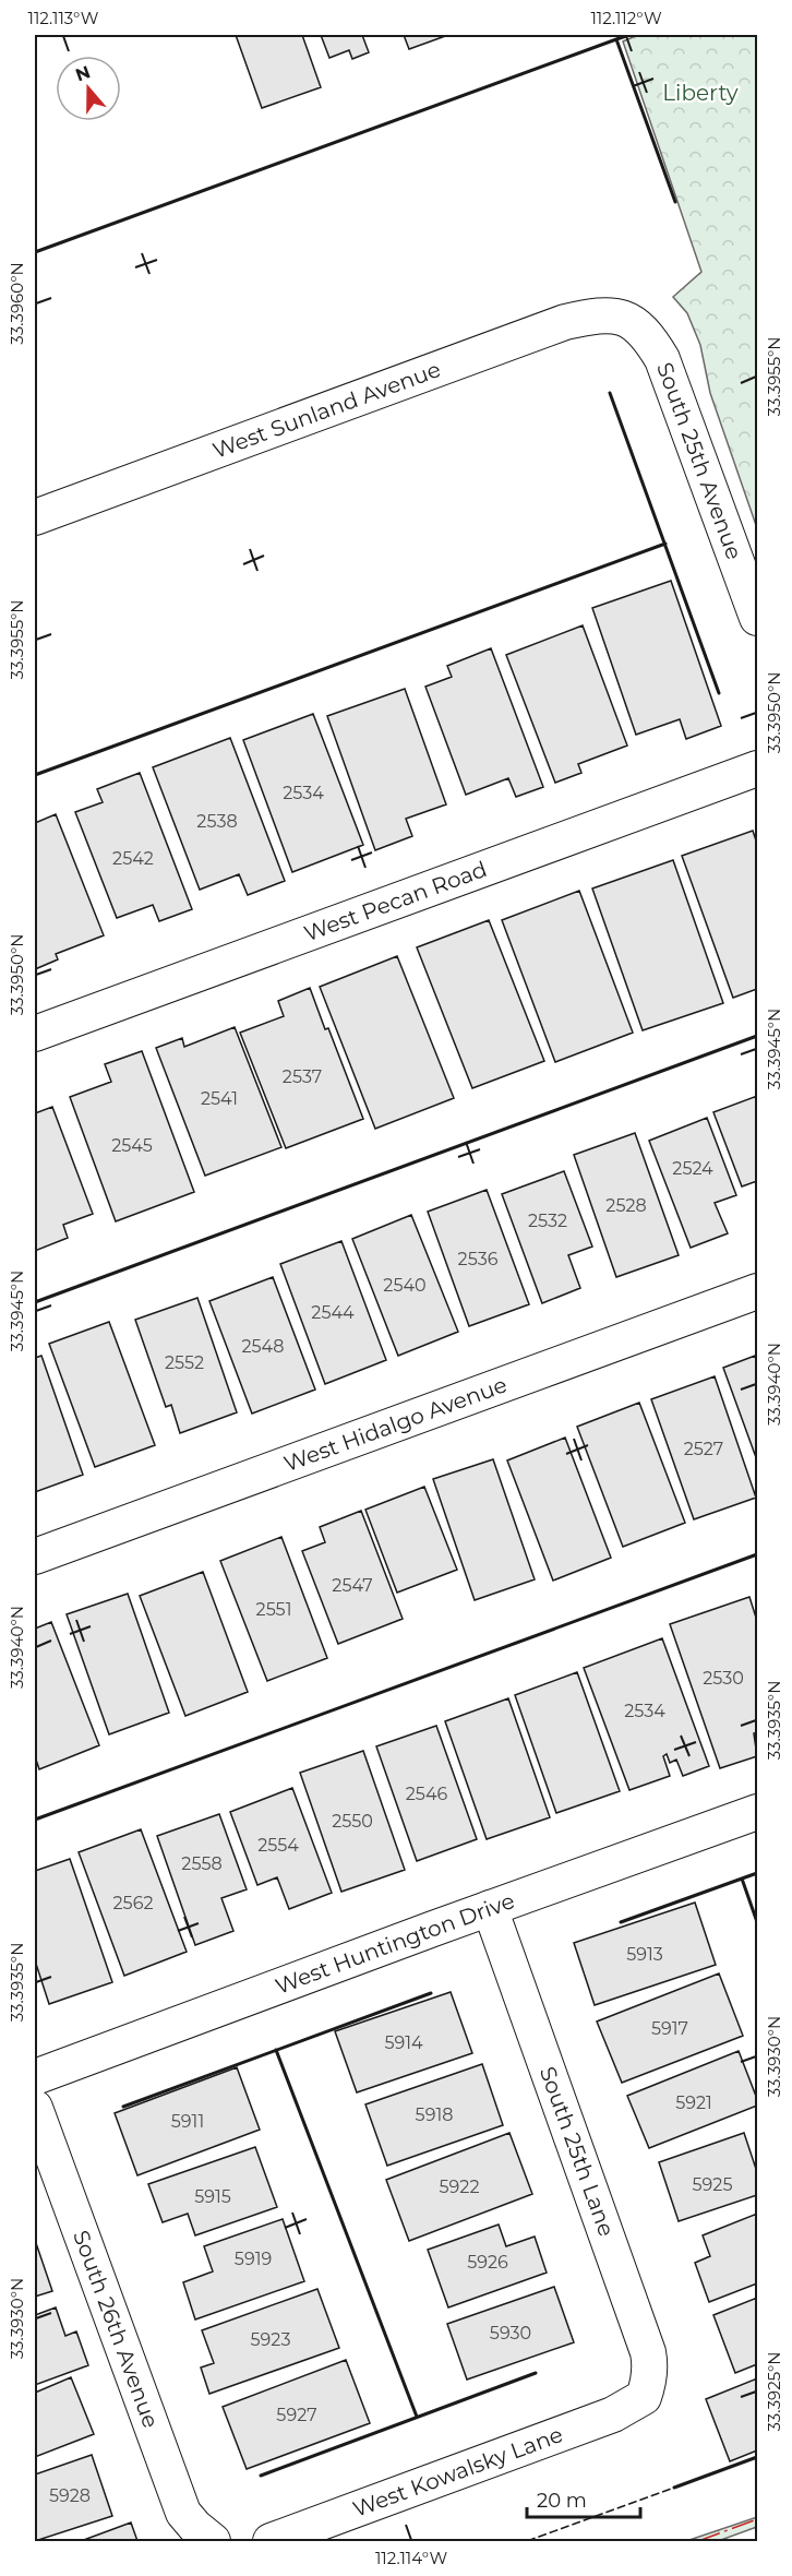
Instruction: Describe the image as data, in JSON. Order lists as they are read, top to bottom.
{
  "streets": {
    "street": [
      "West Sunland Avenue",
      "South 25th Avenue",
      "West Pecan Road",
      "West Hidalgo Avenue",
      "West Huntington Drive",
      "South 25th Lane",
      "South 26th Avenue",
      "West Kowalsky Lane"
    ]
  },
  "crossings": [
    ["West Sunland Avenue", "South 25th Avenue"],
    ["West Huntington Drive", "South 25th Lane"],
    ["South 25th Lane", "West Kowalsky Lane"]
  ],
  "parks": ["Liberty"],
  "house_numbers": [
    "2534",
    "2538",
    "2542",
    "2537",
    "2541",
    "2545",
    "2524",
    "2528",
    "2532",
    "2536",
    "2540",
    "2544",
    "2548",
    "2552",
    "2527",
    "2547",
    "2551",
    "2530",
    "2534",
    "2546",
    "2550",
    "2554",
    "2558",
    "2562",
    "5913",
    "5917",
    "5914",
    "5921",
    "5918",
    "5911",
    "5925",
    "5922",
    "5915",
    "5919",
    "5926",
    "5930",
    "5923",
    "5927",
    "5928"
  ],
  "scale_bar": "20 m",
  "north": "top",
  "coordinates": [
    "112.113°W",
    "112.112°W",
    "33.3960°N",
    "33.3955°N",
    "33.3950°N",
    "33.3945°N",
    "33.3940°N",
    "33.3935°N",
    "33.3930°N",
    "33.3925°N",
    "112.114°W"
  ]
}
